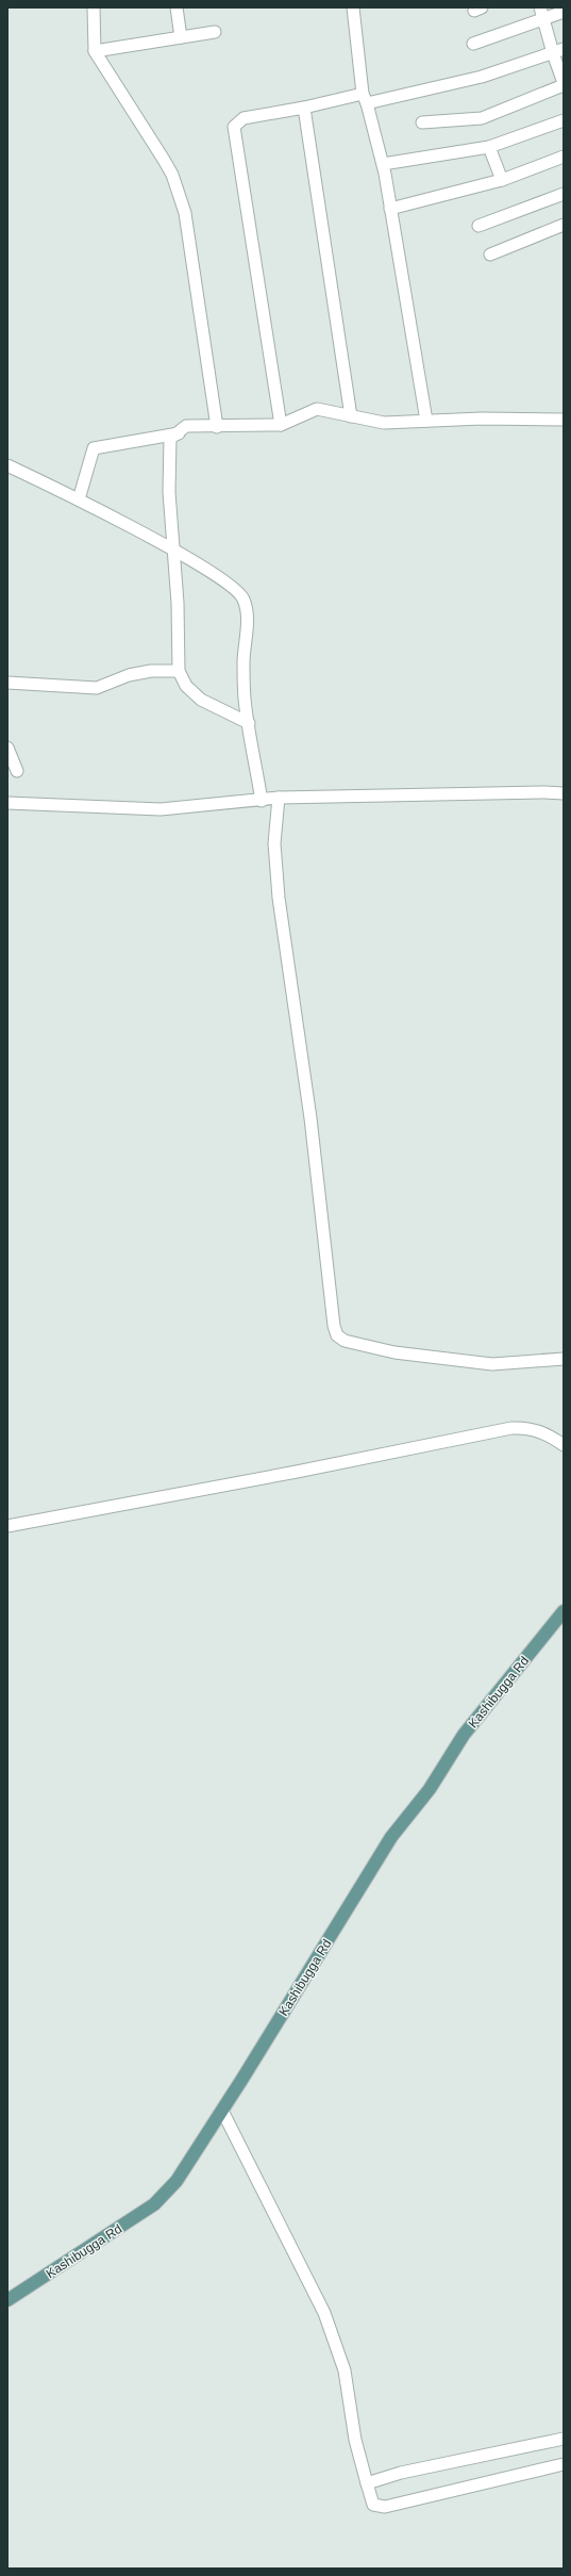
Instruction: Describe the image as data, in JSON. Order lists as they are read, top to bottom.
{
  "streets": {
    "main road": ["Kashibugga Rd"]
  }
}
